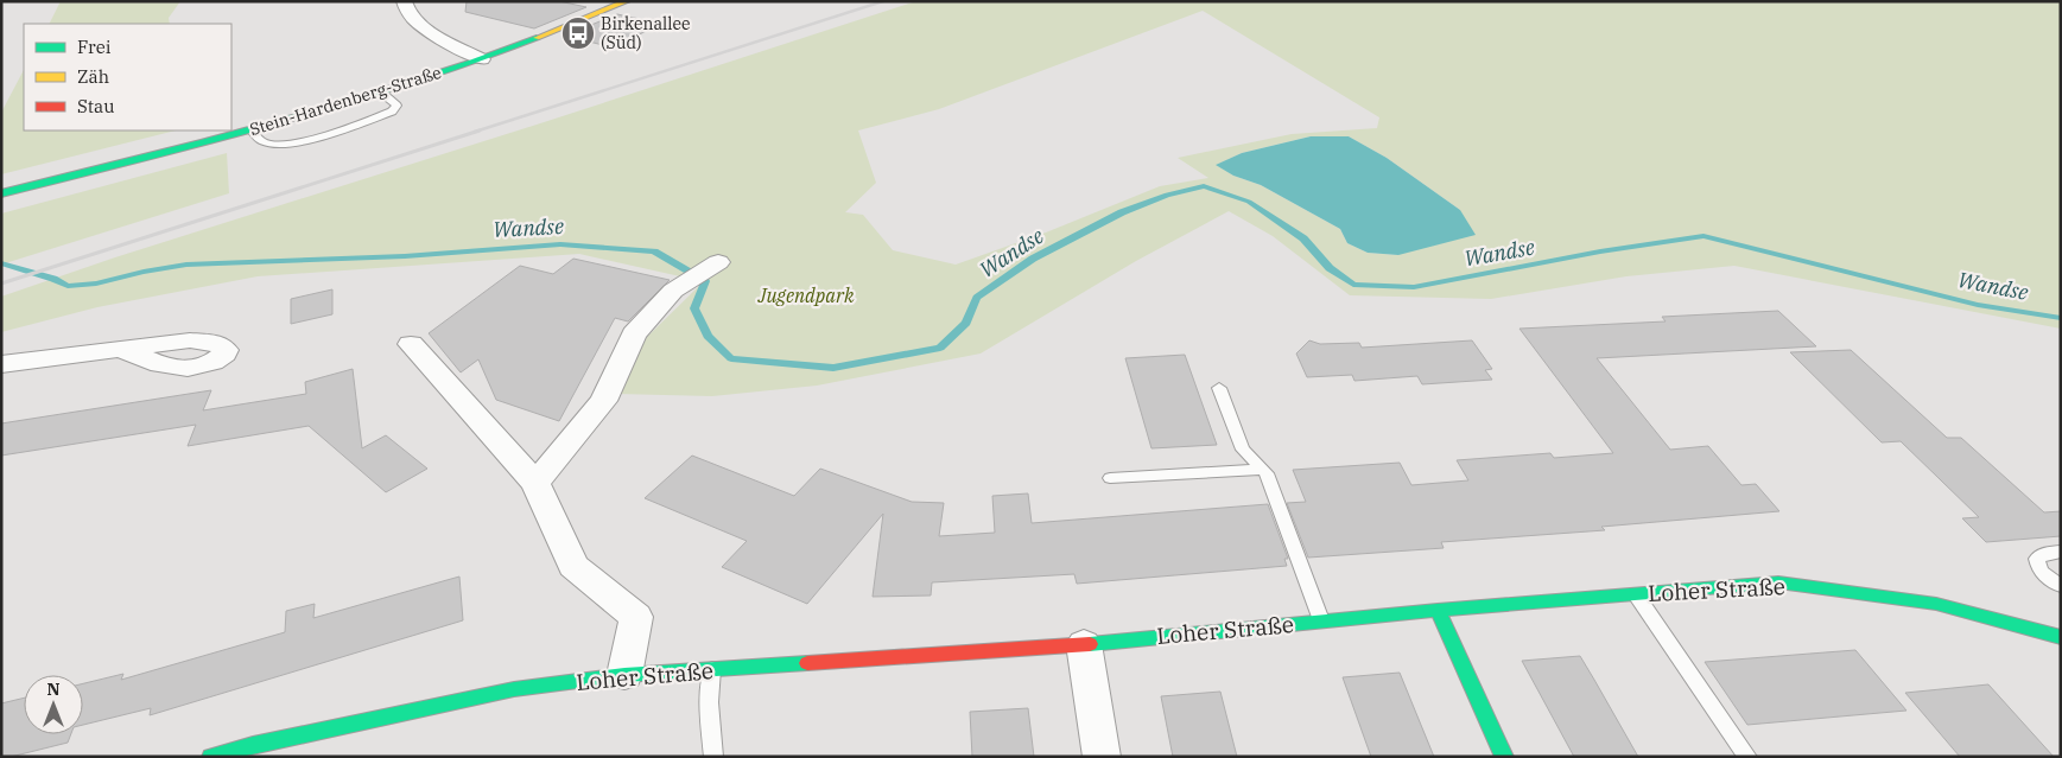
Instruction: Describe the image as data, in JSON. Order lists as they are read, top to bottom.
{
  "streets": {
    "street": ["Stein-Hardenberg-Straße", "Loher Straße"]
  },
  "water": ["Wandse"],
  "parks": ["Jugendpark"],
  "places": {
    "bus stop": ["Birkenallee (Süd)"]
  },
  "legend": ["Frei", "Zäh", "Stau"],
  "north": "top"
}
